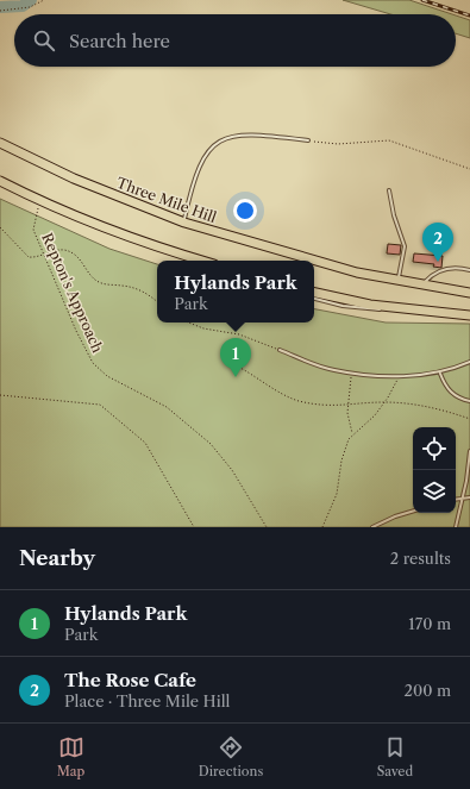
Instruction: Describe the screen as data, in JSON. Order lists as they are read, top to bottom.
{
  "streets": {
    "highway": ["Three Mile Hill"],
    "path": ["Repton's Approach"]
  },
  "page": {
    "search": "Search here",
    "pins": ["2", "1"],
    "popup": ["Hylands Park", "Park"],
    "heading": ["Nearby", "2 results"],
    "list": [
      {
        "mark": "1",
        "name": "Hylands Park",
        "note": "Park",
        "value": "170 m"
      },
      {
        "mark": "2",
        "name": "The Rose Cafe",
        "note": "Place · Three Mile Hill",
        "value": "200 m"
      }
    ],
    "nav": ["Map", "Directions", "Saved"]
  }
}
